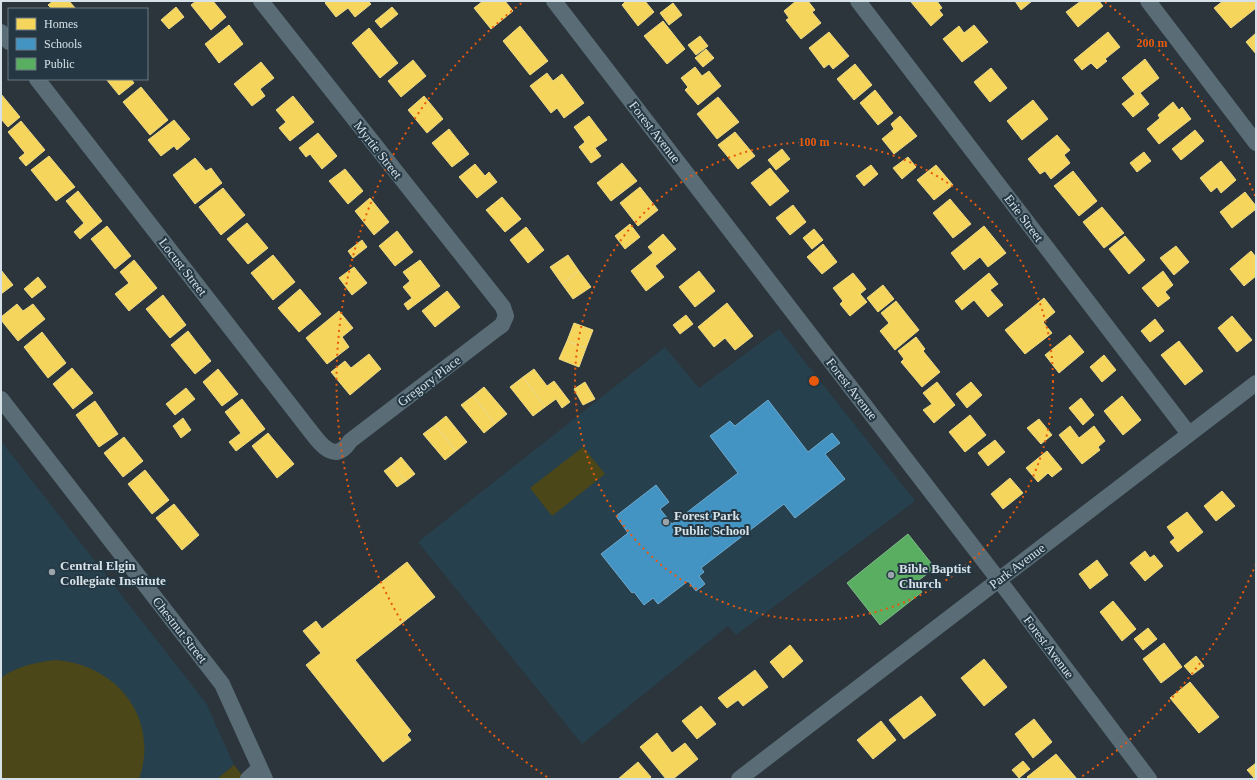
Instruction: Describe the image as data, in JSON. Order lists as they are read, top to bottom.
{
  "streets": {
    "street": [
      "Forest Avenue",
      "Myrtie Street",
      "Erie Street",
      "Locust Street",
      "Gregory Place",
      "Park Avenue",
      "Chestnut Street"
    ]
  },
  "crossings": [
    ["Forest Avenue", "Park Avenue"],
    ["Myrtie Street", "Gregory Place"],
    ["Erie Street", "Park Avenue"],
    ["Locust Street", "Gregory Place"]
  ],
  "places": ["Forest Park Public School", "Central Elgin Collegiate Institute", "Bible Baptist Church"],
  "legend": ["Homes", "Schools", "Public"],
  "rings": ["200 m", "100 m"]
}
